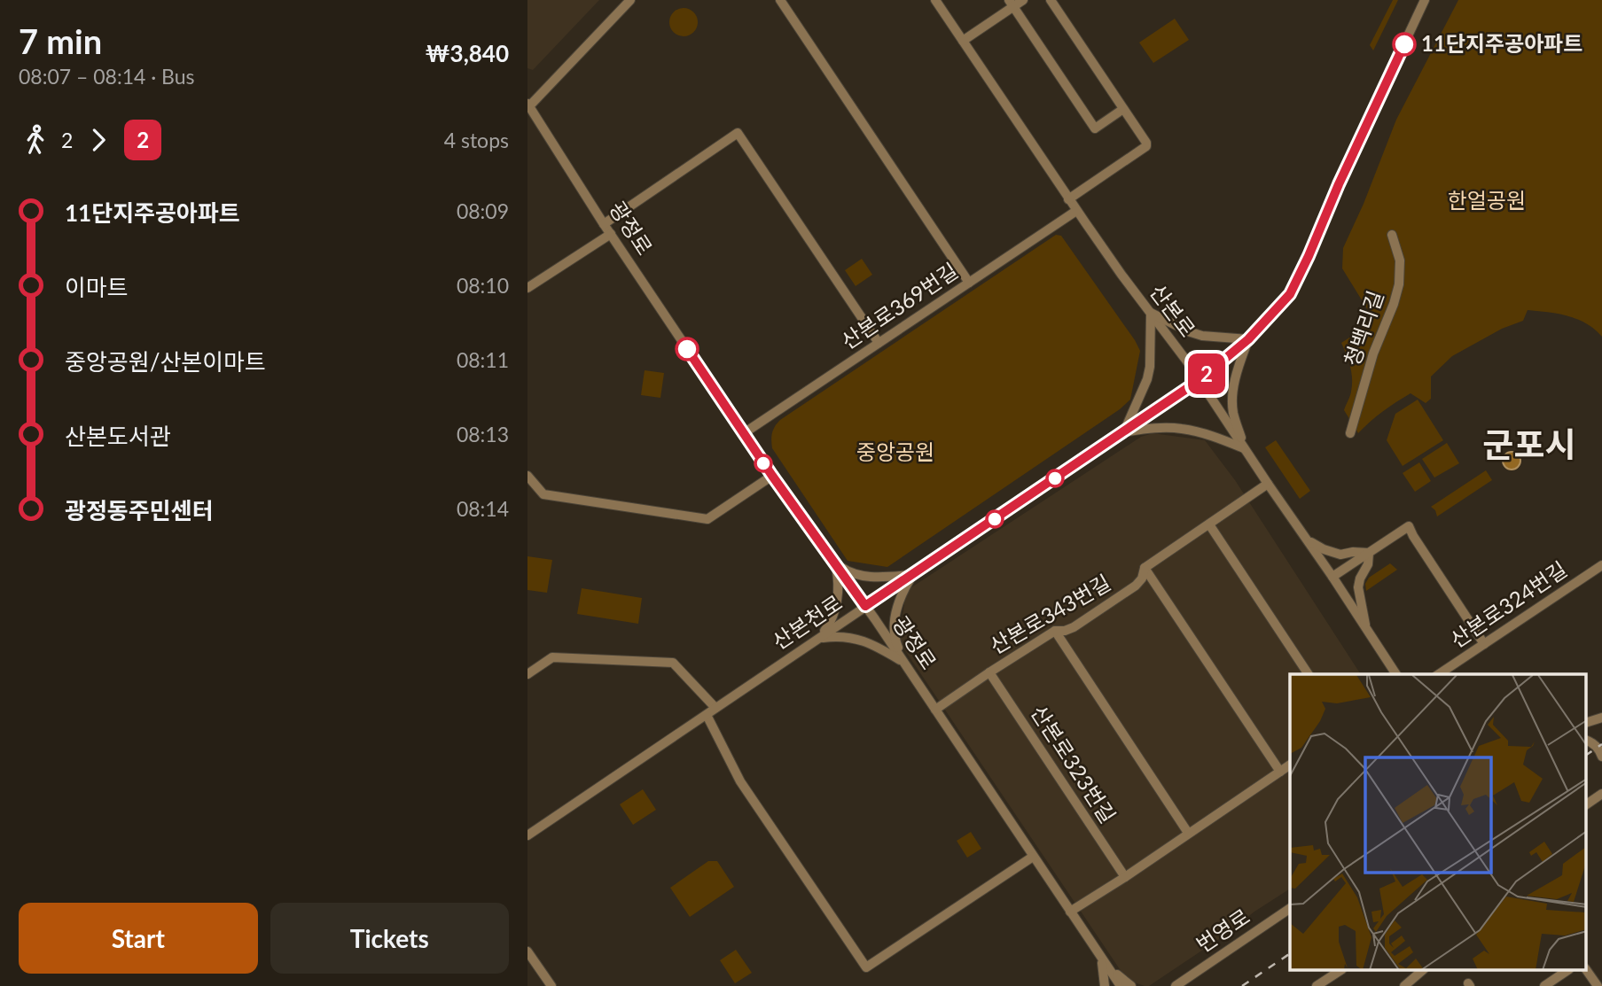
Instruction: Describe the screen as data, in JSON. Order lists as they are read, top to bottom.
{
  "streets": {
    "street": [
      "광정로",
      "산본로369번길",
      "산본로",
      "청백리길",
      "산본로324번길",
      "산본로343번길",
      "산본천로",
      "산본로323번길",
      "번영로"
    ]
  },
  "crossings": [
    ["광정로", "산본로369번길"],
    ["광정로", "산본로343번길"],
    ["광정로", "산본천로"],
    ["산본로369번길", "산본로"],
    ["산본로", "산본로343번길"],
    ["산본로", "산본천로"],
    ["산본로343번길", "산본로323번길"]
  ],
  "districts": ["군포시"],
  "parks": ["한얼공원", "중앙공원"],
  "places": ["11단지주공아파트"],
  "lines": ["bus line 2"],
  "page": {
    "heading": ["7 min", "08:07 – 08:14 · Bus", "₩3,840"],
    "on_map": "2",
    "legs": ["2", "2", "4 stops"],
    "list": [
      {
        "name": "11단지주공아파트",
        "value": "08:09"
      },
      {
        "name": "이마트",
        "value": "08:10"
      },
      {
        "name": "중앙공원/산본이마트",
        "value": "08:11"
      },
      {
        "name": "산본도서관",
        "value": "08:13"
      },
      {
        "name": "광정동주민센터",
        "value": "08:14"
      }
    ],
    "buttons": ["Start", "Tickets"]
  }
}
